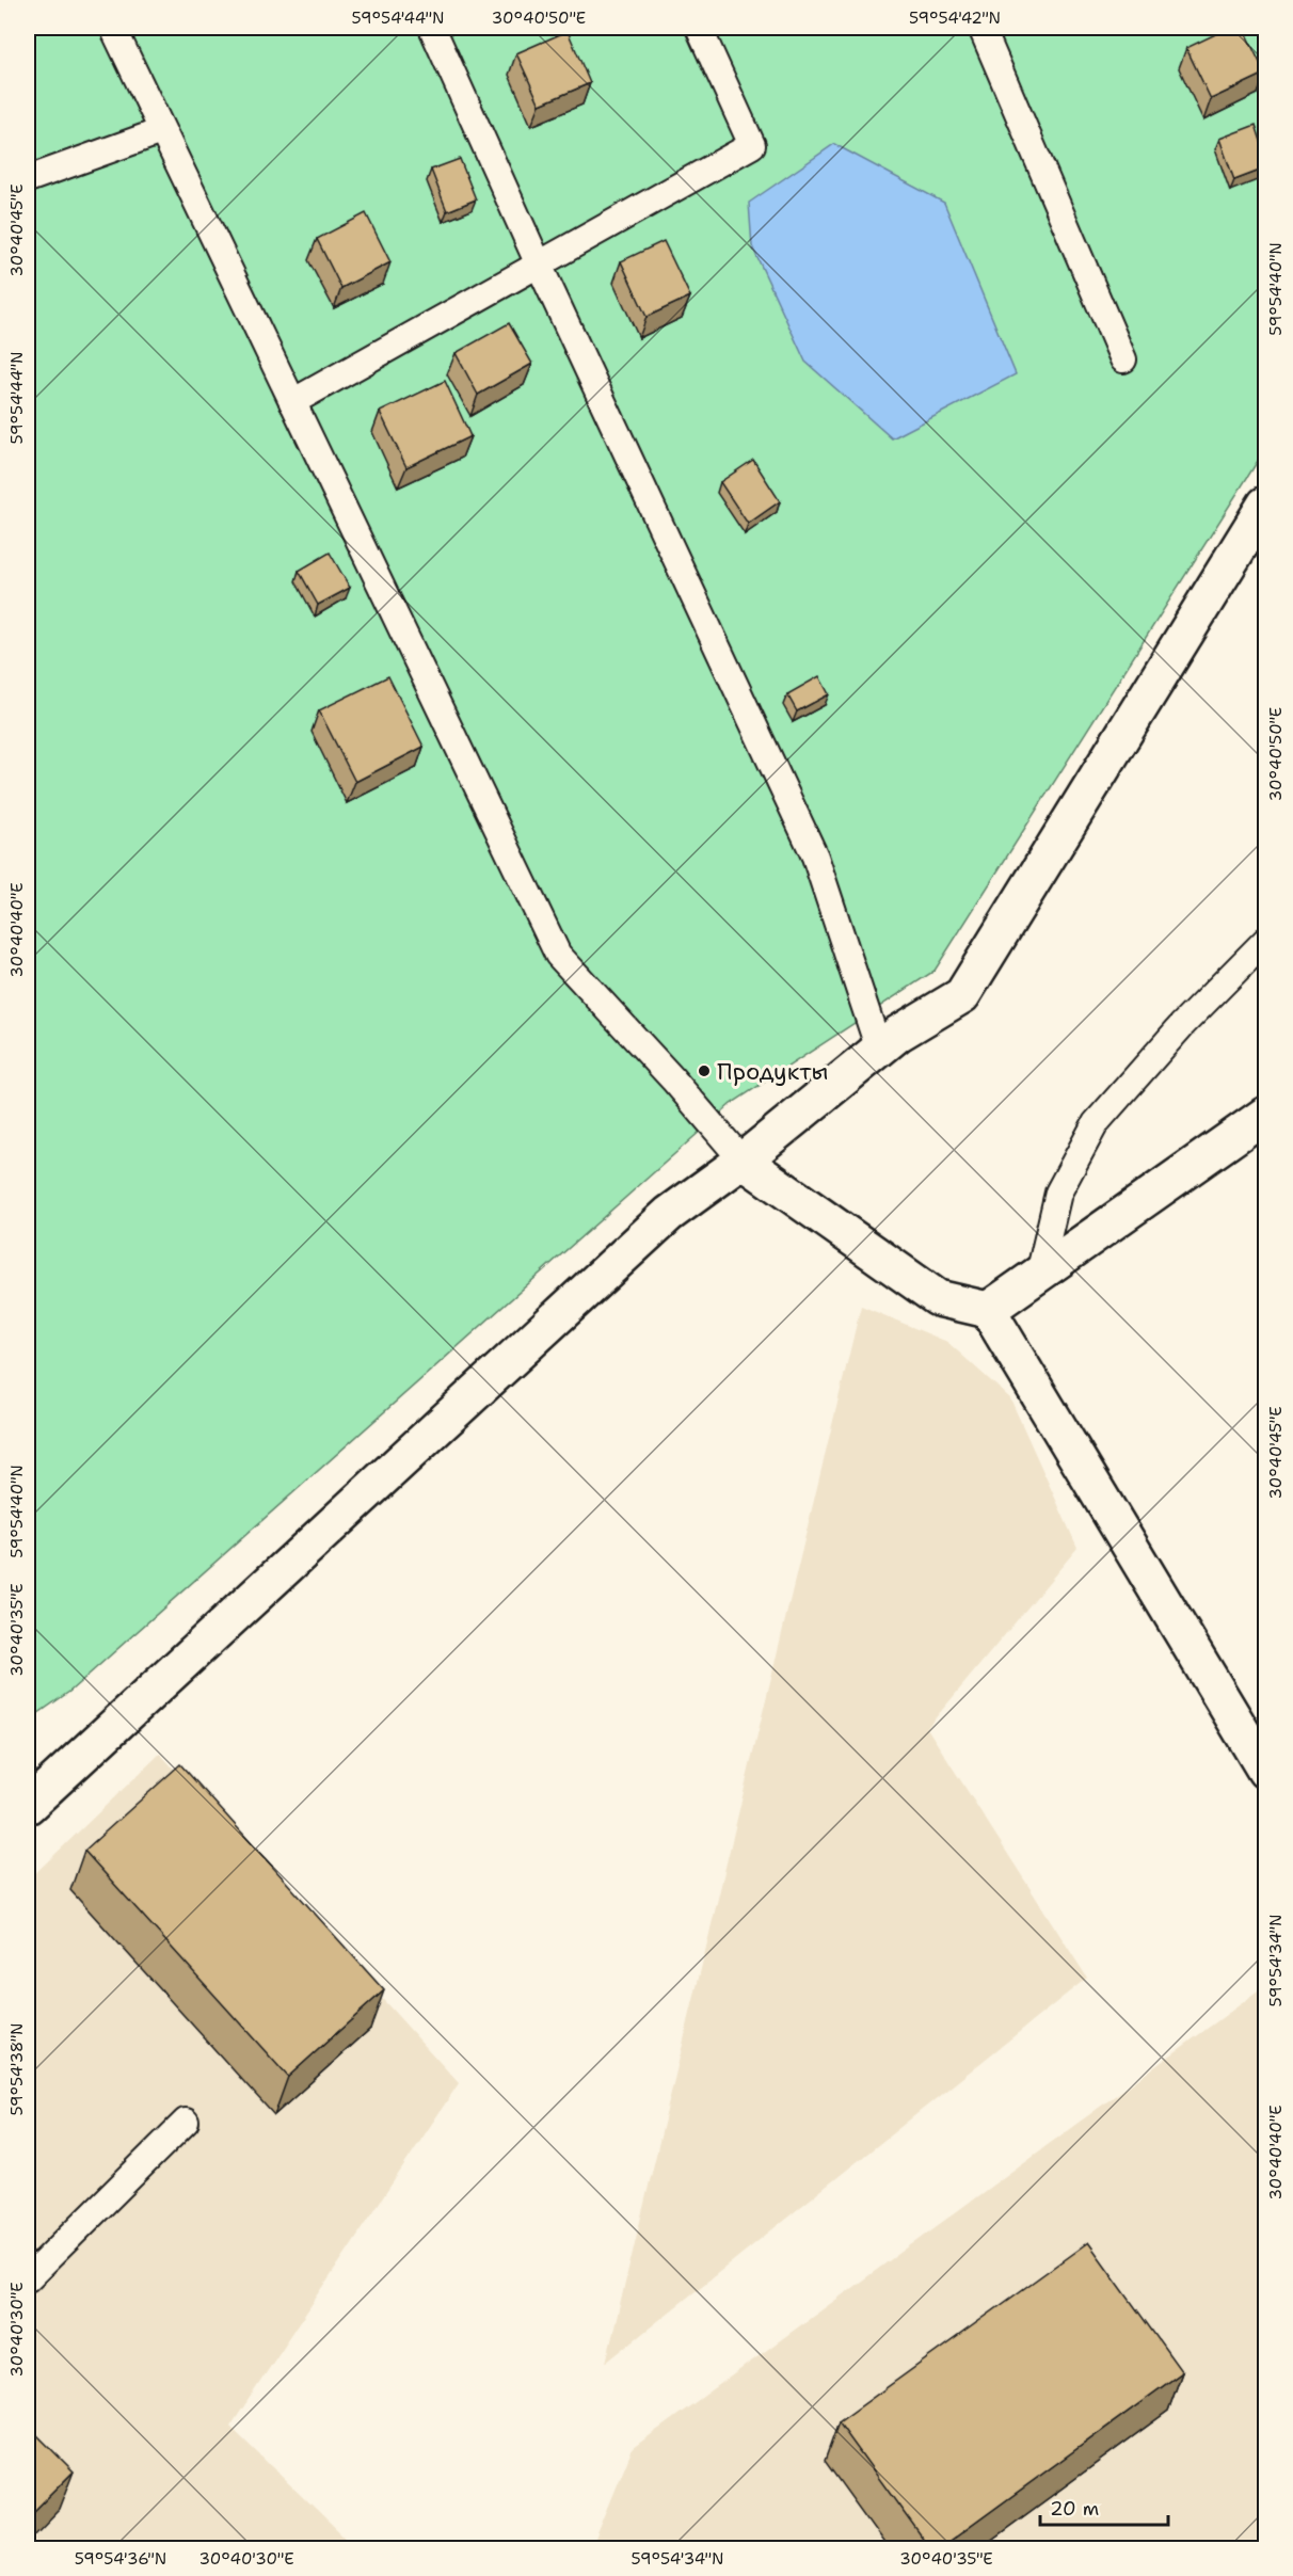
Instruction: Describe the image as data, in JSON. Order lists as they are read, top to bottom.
{
  "places": ["Продукты"],
  "scale_bar": "20 m",
  "coordinates": [
    "59°54'44\"N",
    "30°40'50\"E",
    "59°54'42\"N",
    "30°40'45\"E",
    "59°54'40\"N",
    "30°40'40\"E",
    "30°40'35\"E",
    "59°54'34\"N",
    "59°54'38\"N",
    "30°40'30\"E",
    "59°54'36\"N"
  ]
}
